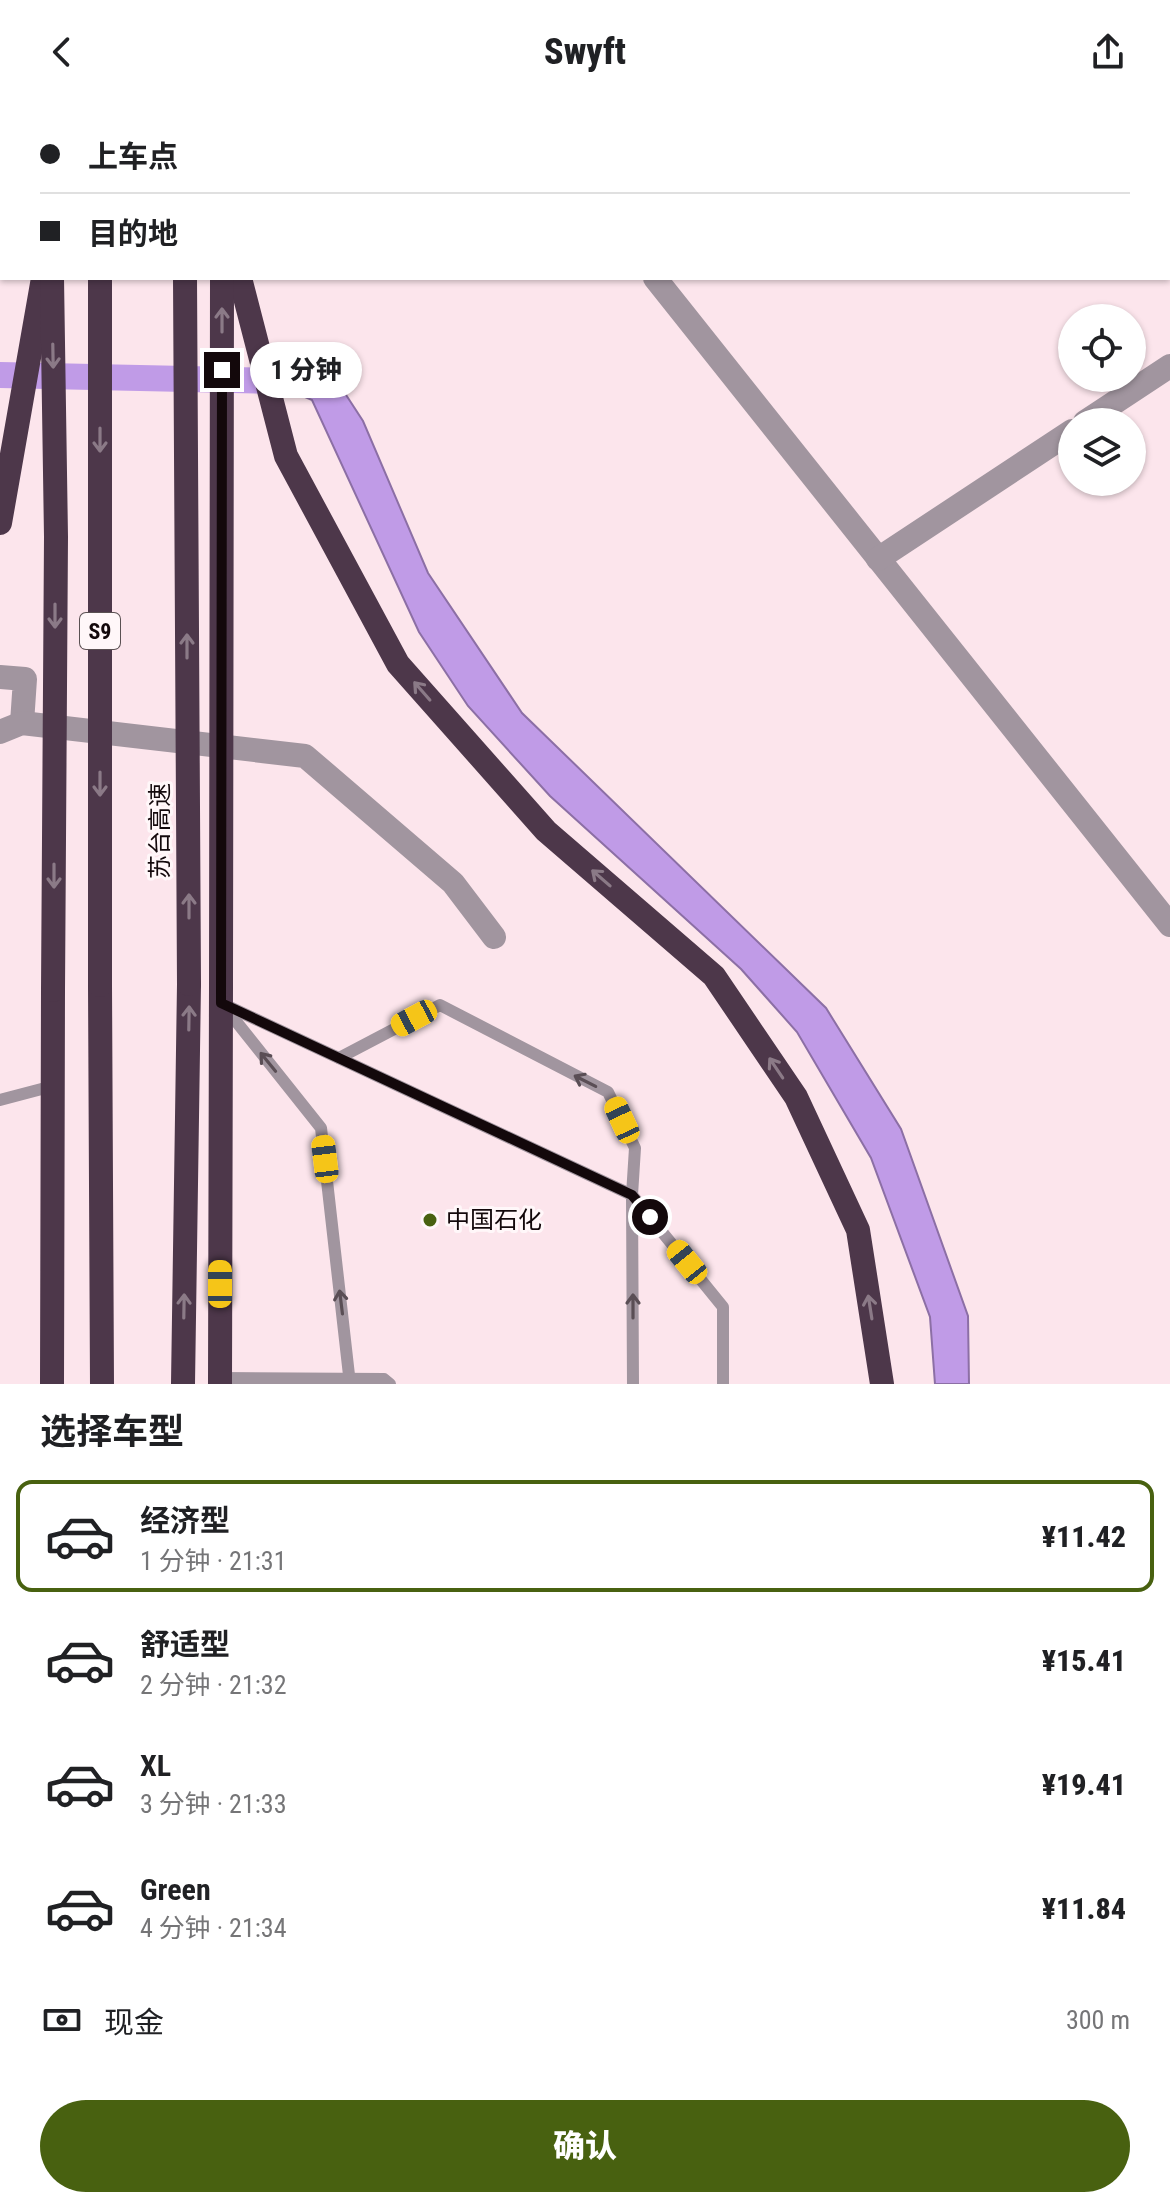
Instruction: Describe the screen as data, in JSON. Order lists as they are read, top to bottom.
{
  "streets": {
    "highway": ["S9", "苏台高速"]
  },
  "places": ["中国石化"],
  "page": {
    "header": "Swyft",
    "banner": ["上车点", "目的地"],
    "bubble": "1 分钟",
    "heading": "选择车型",
    "list": [
      {
        "name": "经济型",
        "note": "1 分钟 · 21:31",
        "value": "¥11.42"
      },
      {
        "name": "舒适型",
        "note": "2 分钟 · 21:32",
        "value": "¥15.41"
      },
      {
        "name": "XL",
        "note": "3 分钟 · 21:33",
        "value": "¥19.41"
      },
      {
        "name": "Green",
        "note": "4 分钟 · 21:34",
        "value": "¥11.84"
      }
    ],
    "pay": ["现金", "300 m"],
    "buttons": "确认"
  }
}
